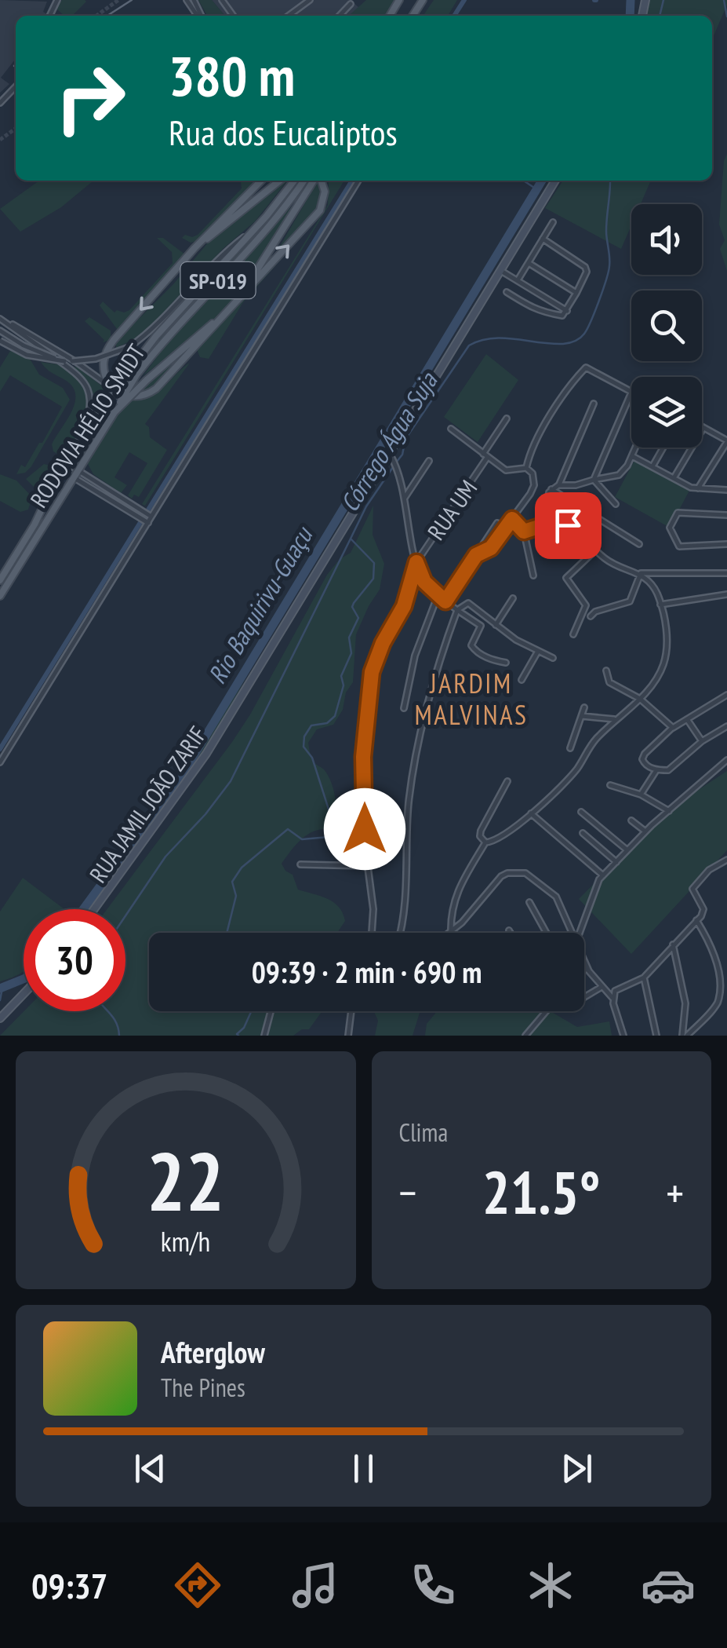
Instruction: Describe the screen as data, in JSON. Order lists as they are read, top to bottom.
{
  "streets": {
    "main road": ["SP-019", "RODOVIA HÉLIO SMIDT", "RUA JAMIL JOÃO ZARIF"],
    "street": ["RUA UM"]
  },
  "districts": ["JARDIM MALVINAS"],
  "water": ["Córrego Água Suja", "Rio Baquirivu-Guaçu"],
  "page": {
    "turn": ["380 m", "Rua dos Eucaliptos"],
    "limit": "30",
    "trip": "09:39 · 2 min · 690 m",
    "tile": "Clima",
    "heat": ["−", "21.5°", "+"],
    "song": ["Afterglow", "The Pines"],
    "tabs": "09:37",
    "gauge": ["22", "km/h"]
  }
}
